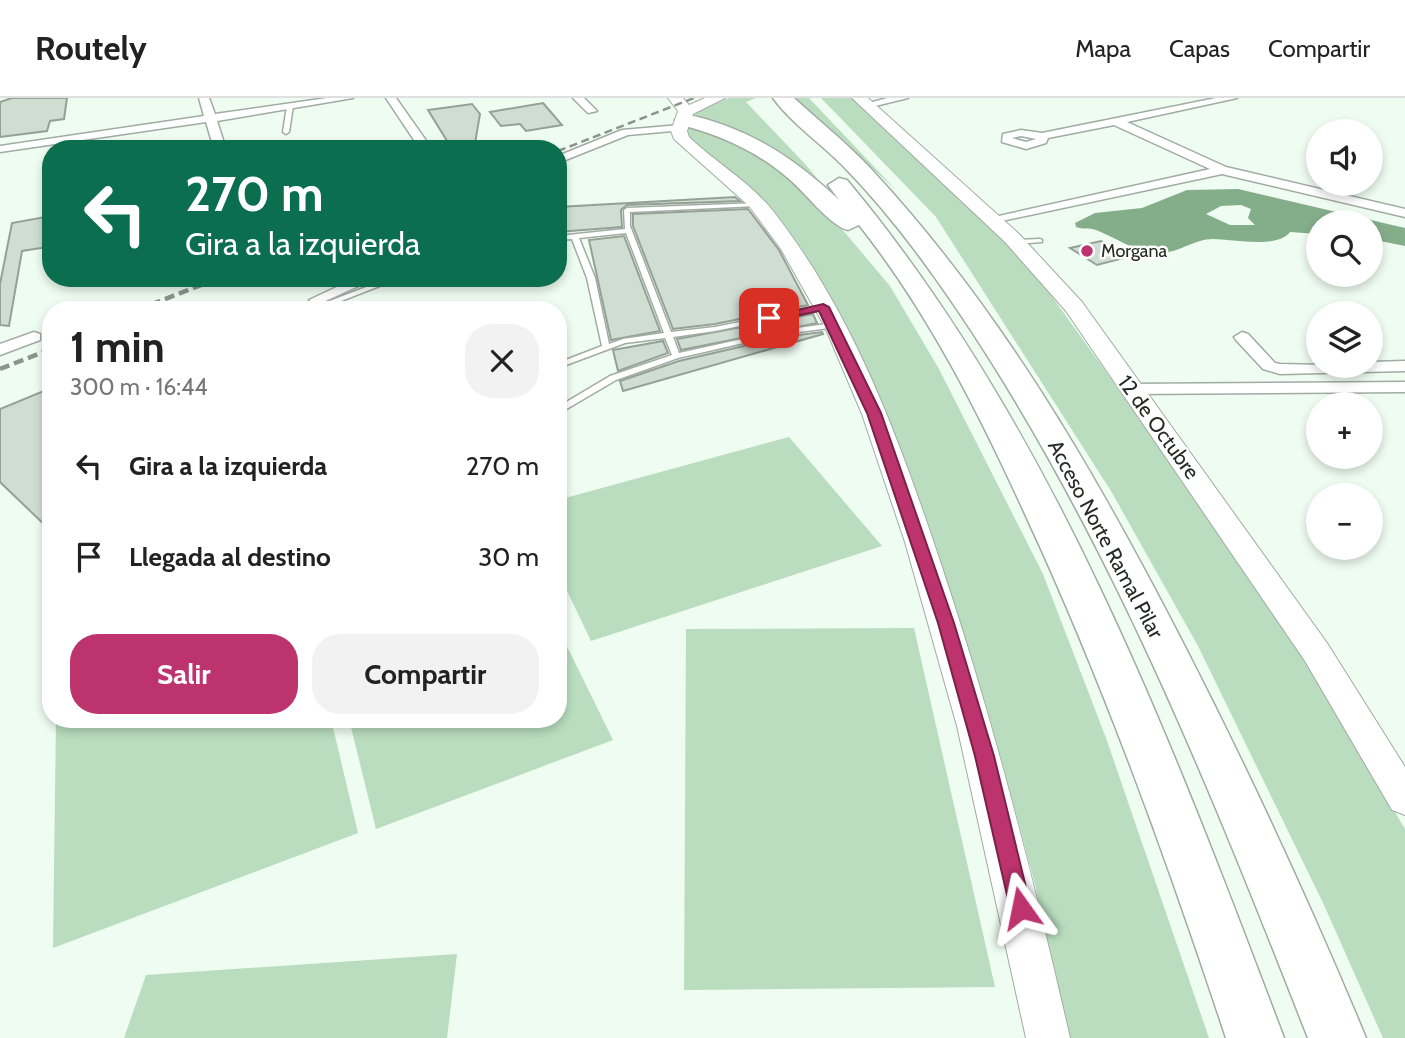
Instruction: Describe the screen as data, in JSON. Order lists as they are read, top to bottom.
{
  "streets": {
    "highway": ["Acceso Norte Ramal Pilar"],
    "street": ["12 de Octubre"]
  },
  "places": ["Morgana"],
  "page": {
    "header": "Routely",
    "nav": ["Mapa", "Capas", "Compartir"],
    "map_buttons": ["+", "−"],
    "turn": ["270 m", "Gira a la izquierda"],
    "heading": ["1 min", "300 m · 16:44"],
    "list": [
      {
        "name": "Gira a la izquierda",
        "value": "270 m"
      },
      {
        "name": "Llegada al destino",
        "value": "30 m"
      }
    ],
    "buttons": ["Salir", "Compartir"]
  }
}
